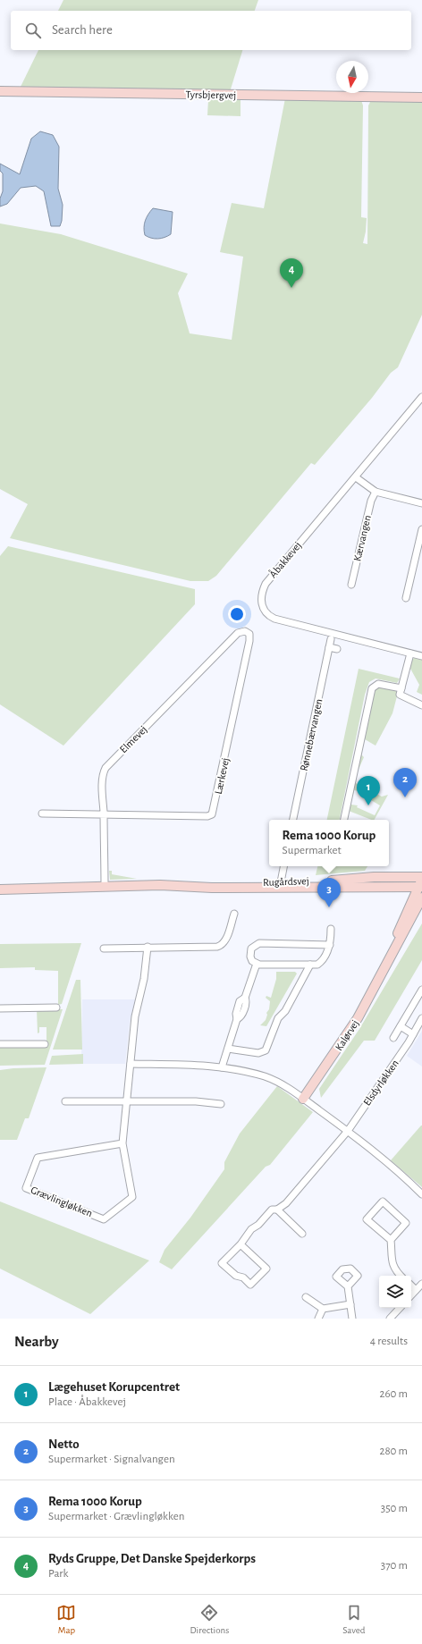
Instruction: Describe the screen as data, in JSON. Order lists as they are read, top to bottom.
{
  "streets": {
    "street": [
      "Tyrsbjergvej",
      "Kærvangen",
      "Åbakkevej",
      "Rønnebærvangen",
      "Elmevej",
      "Lærkevej",
      "Rugårdsvej",
      "Kalørvej",
      "Elsdyrløkken",
      "Grævlingløkken"
    ]
  },
  "crossings": [
    ["Elmevej", "Lærkevej"],
    ["Elmevej", "Rugårdsvej"],
    ["Rugårdsvej", "Kalørvej"]
  ],
  "north": "bottom",
  "page": {
    "search": "Search here",
    "pins": [
      "4",
      "2",
      "1",
      "3"
    ],
    "popup": ["Rema 1000 Korup", "Supermarket"],
    "heading": ["Nearby", "4 results"],
    "list": [
      {
        "mark": "1",
        "name": "Lægehuset Korupcentret",
        "note": "Place · Åbakkevej",
        "value": "260 m"
      },
      {
        "mark": "2",
        "name": "Netto",
        "note": "Supermarket · Signalvangen",
        "value": "280 m"
      },
      {
        "mark": "3",
        "name": "Rema 1000 Korup",
        "note": "Supermarket · Grævlingløkken",
        "value": "350 m"
      },
      {
        "mark": "4",
        "name": "Ryds Gruppe, Det Danske Spejderkorps",
        "note": "Park",
        "value": "370 m"
      }
    ],
    "nav": ["Map", "Directions", "Saved"]
  }
}
